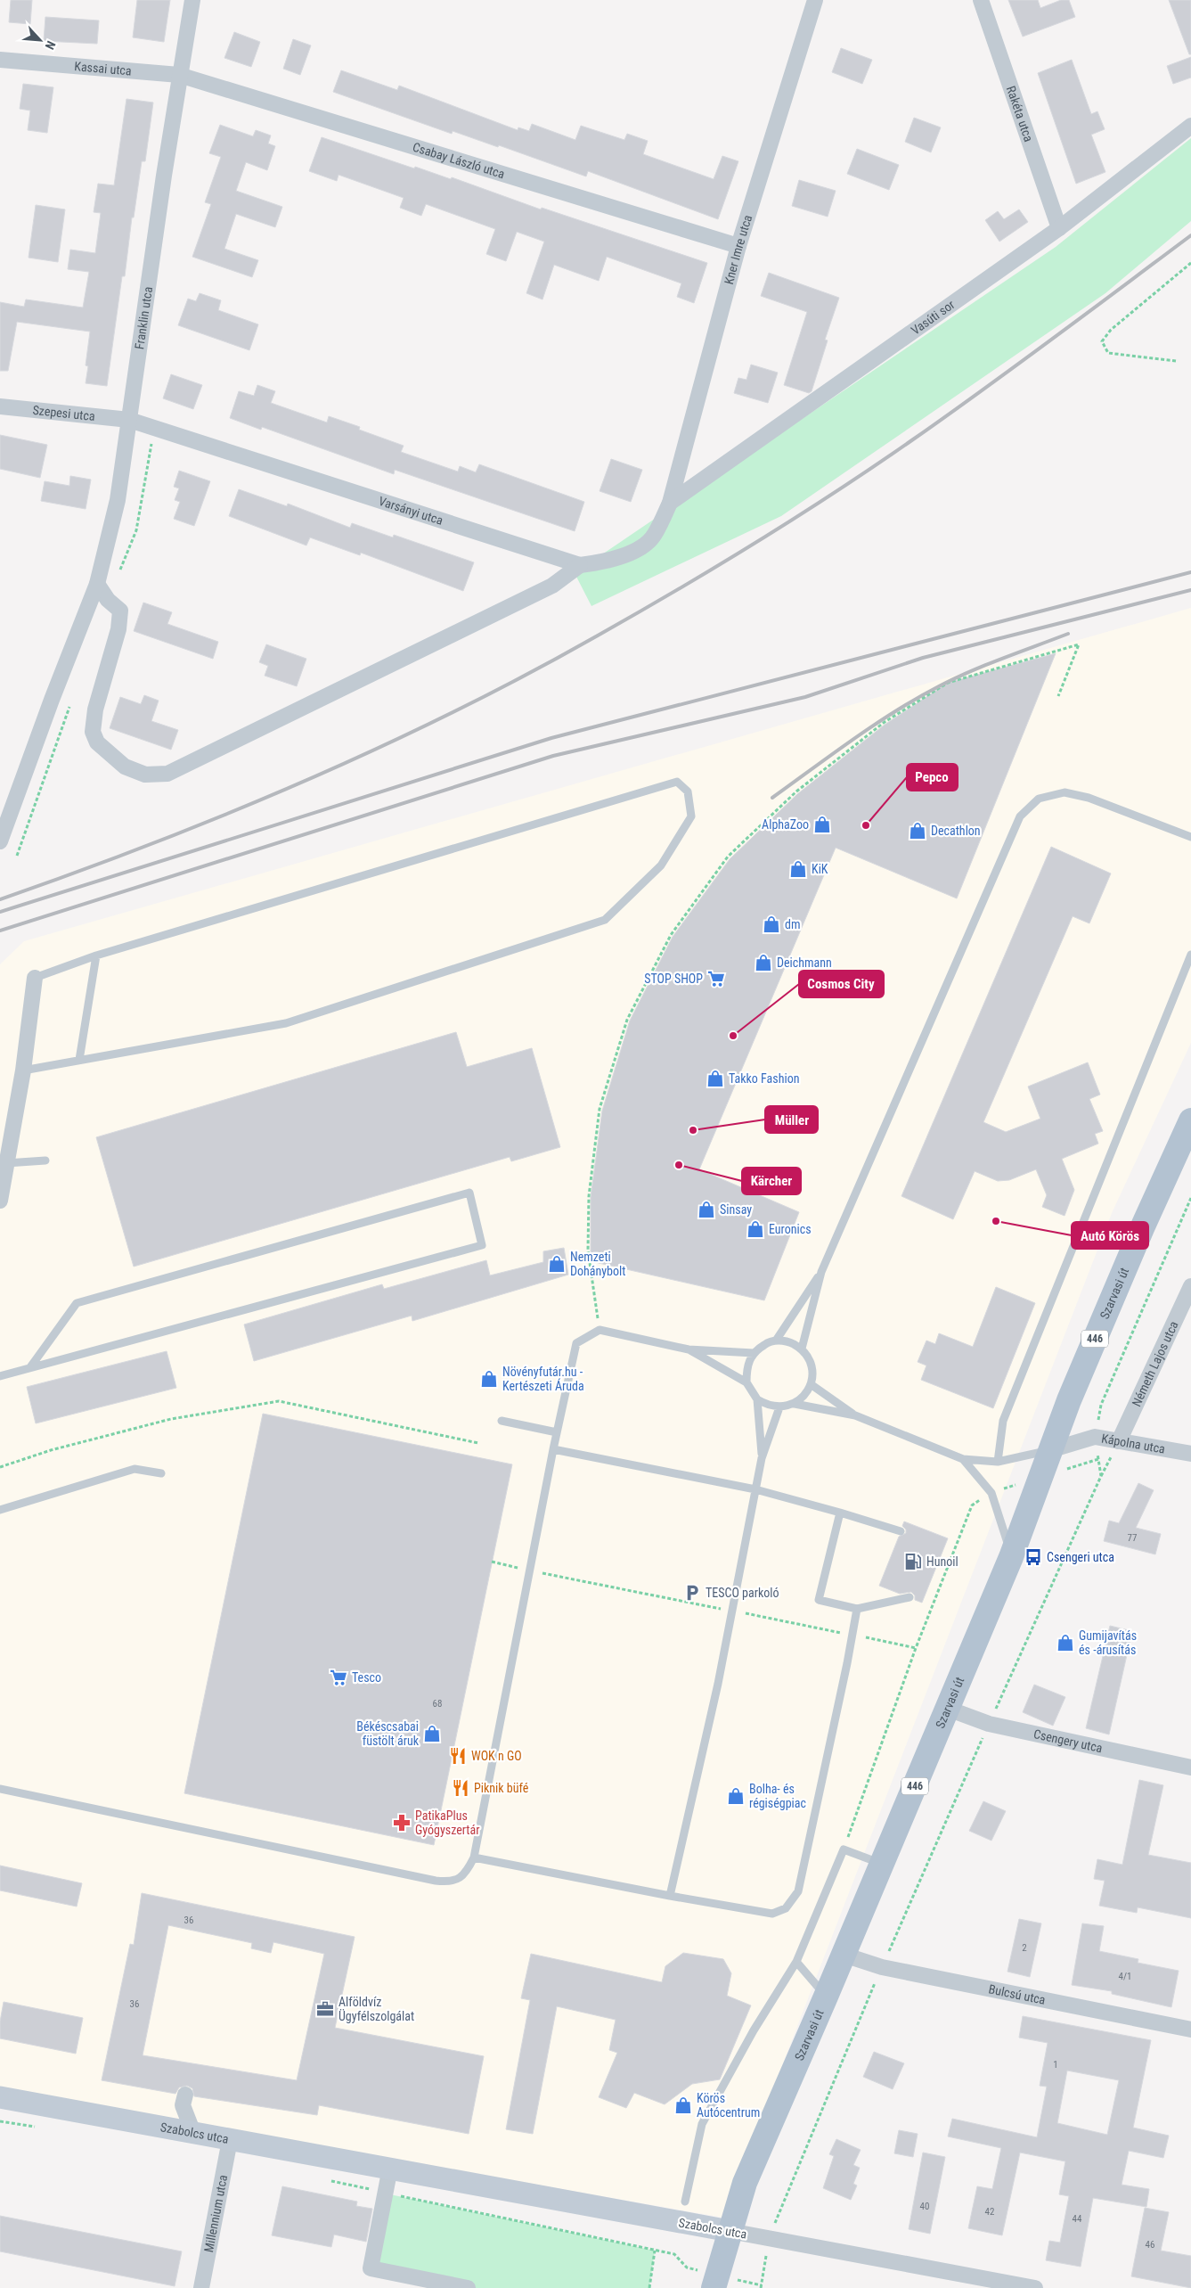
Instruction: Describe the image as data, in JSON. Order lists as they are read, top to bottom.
{
  "streets": {
    "main road": ["Szarvasi út", "446"],
    "street": [
      "Kassai utca",
      "Rakéta utca",
      "Csabay László utca",
      "Kner Imre utca",
      "Franklin utca",
      "Vasúti sor",
      "Szepesi utca",
      "Varsányi utca",
      "Németh Lajos utca",
      "Kápolna utca",
      "Csengery utca",
      "Bulcsú utca",
      "Szabolcs utca",
      "Millennium utca"
    ]
  },
  "crossings": [
    ["Kassai utca", "Csabay László utca"],
    ["Kassai utca", "Franklin utca"],
    ["Rakéta utca", "Vasúti sor"],
    ["Csabay László utca", "Kner Imre utca"],
    ["Csabay László utca", "Franklin utca"],
    ["Kner Imre utca", "Vasúti sor"],
    ["Kner Imre utca", "Varsányi utca"],
    ["Franklin utca", "Szepesi utca"],
    ["Franklin utca", "Varsányi utca"],
    ["Vasúti sor", "Varsányi utca"],
    ["Szepesi utca", "Varsányi utca"],
    ["Szarvasi út", "Kápolna utca"],
    ["Szarvasi út", "Csengery utca"],
    ["Szarvasi út", "Bulcsú utca"],
    ["Szarvasi út", "Szabolcs utca"],
    ["Németh Lajos utca", "Kápolna utca"],
    ["Szabolcs utca", "Millennium utca"]
  ],
  "places": {
    "shop": [
      "AlphaZoo",
      "Decathlon",
      "KiK",
      "dm",
      "Deichmann",
      "Takko Fashion",
      "Sinsay",
      "Euronics",
      "Nemzeti Dohánybolt",
      "Növényfutár.hu - Kertészeti Áruda",
      "Gumijavítás és -árusítás",
      "Békéscsabai füstölt áruk",
      "Bolha- és régiségpiac",
      "Körös Autócentrum"
    ],
    "other": [
      "Pepco",
      "Cosmos City",
      "Müller",
      "Kärcher",
      "Autó Körös"
    ],
    "supermarket": ["STOP SHOP", "Tesco"],
    "bus stop": ["Csengeri utca"],
    "fuel station": ["Hunoil"],
    "parking": ["TESCO parkoló"],
    "restaurant": ["WOK n GO", "Piknik büfé"],
    "pharmacy": ["PatikaPlus Gyógyszertár"],
    "office": ["Alföldvíz Ügyfélszolgálat"]
  },
  "house_numbers": [
    "77",
    "68",
    "36",
    "2",
    "4/1",
    "36",
    "1",
    "40",
    "42",
    "44",
    "46"
  ],
  "north": "bottom right"
}
